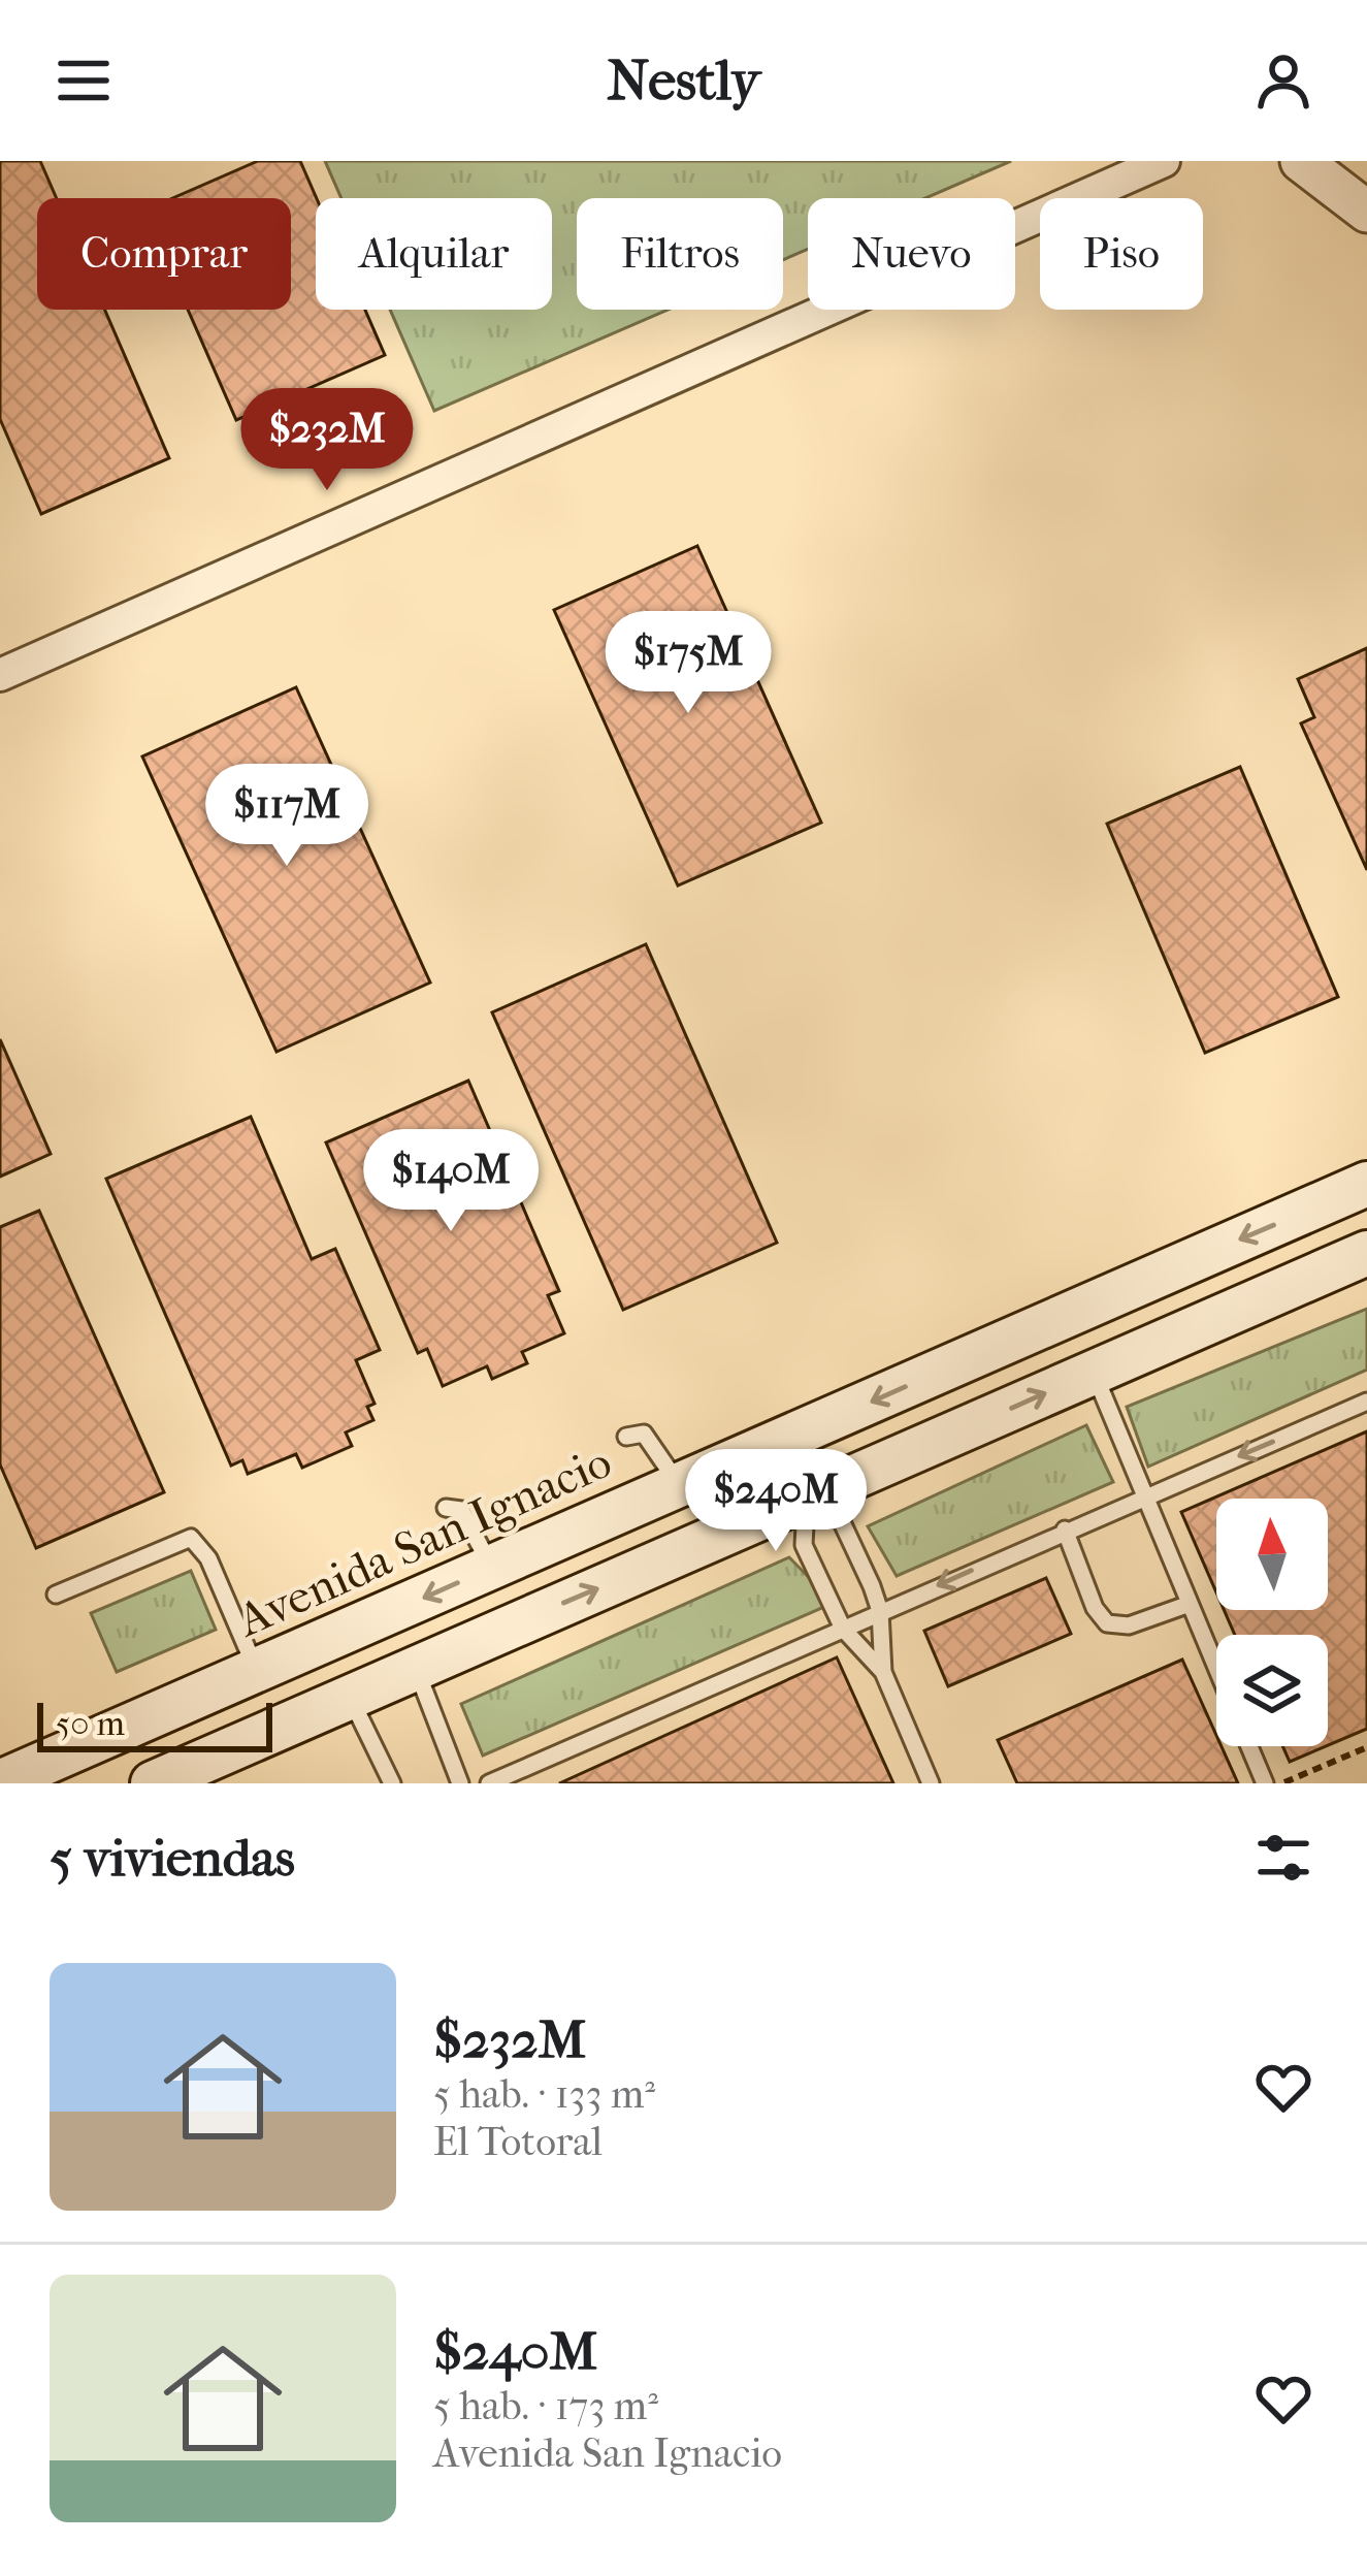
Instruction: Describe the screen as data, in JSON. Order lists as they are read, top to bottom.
{
  "streets": {
    "main road": ["Avenida San Ignacio"]
  },
  "scale_bar": "50 m",
  "north": "top",
  "page": {
    "header": "Nestly",
    "chip": [
      "Comprar",
      "Alquilar",
      "Filtros",
      "Nuevo",
      "Piso"
    ],
    "price": [
      "$232M",
      "$175M",
      "$117M",
      "$140M",
      "$240M"
    ],
    "scale": "50 m",
    "heading": "5 viviendas",
    "list": [
      {
        "name": "$232M",
        "note": "5 hab. · 133 m² · El Totoral"
      },
      {
        "name": "$240M",
        "note": "5 hab. · 173 m² · Avenida San Ignacio"
      }
    ]
  }
}
